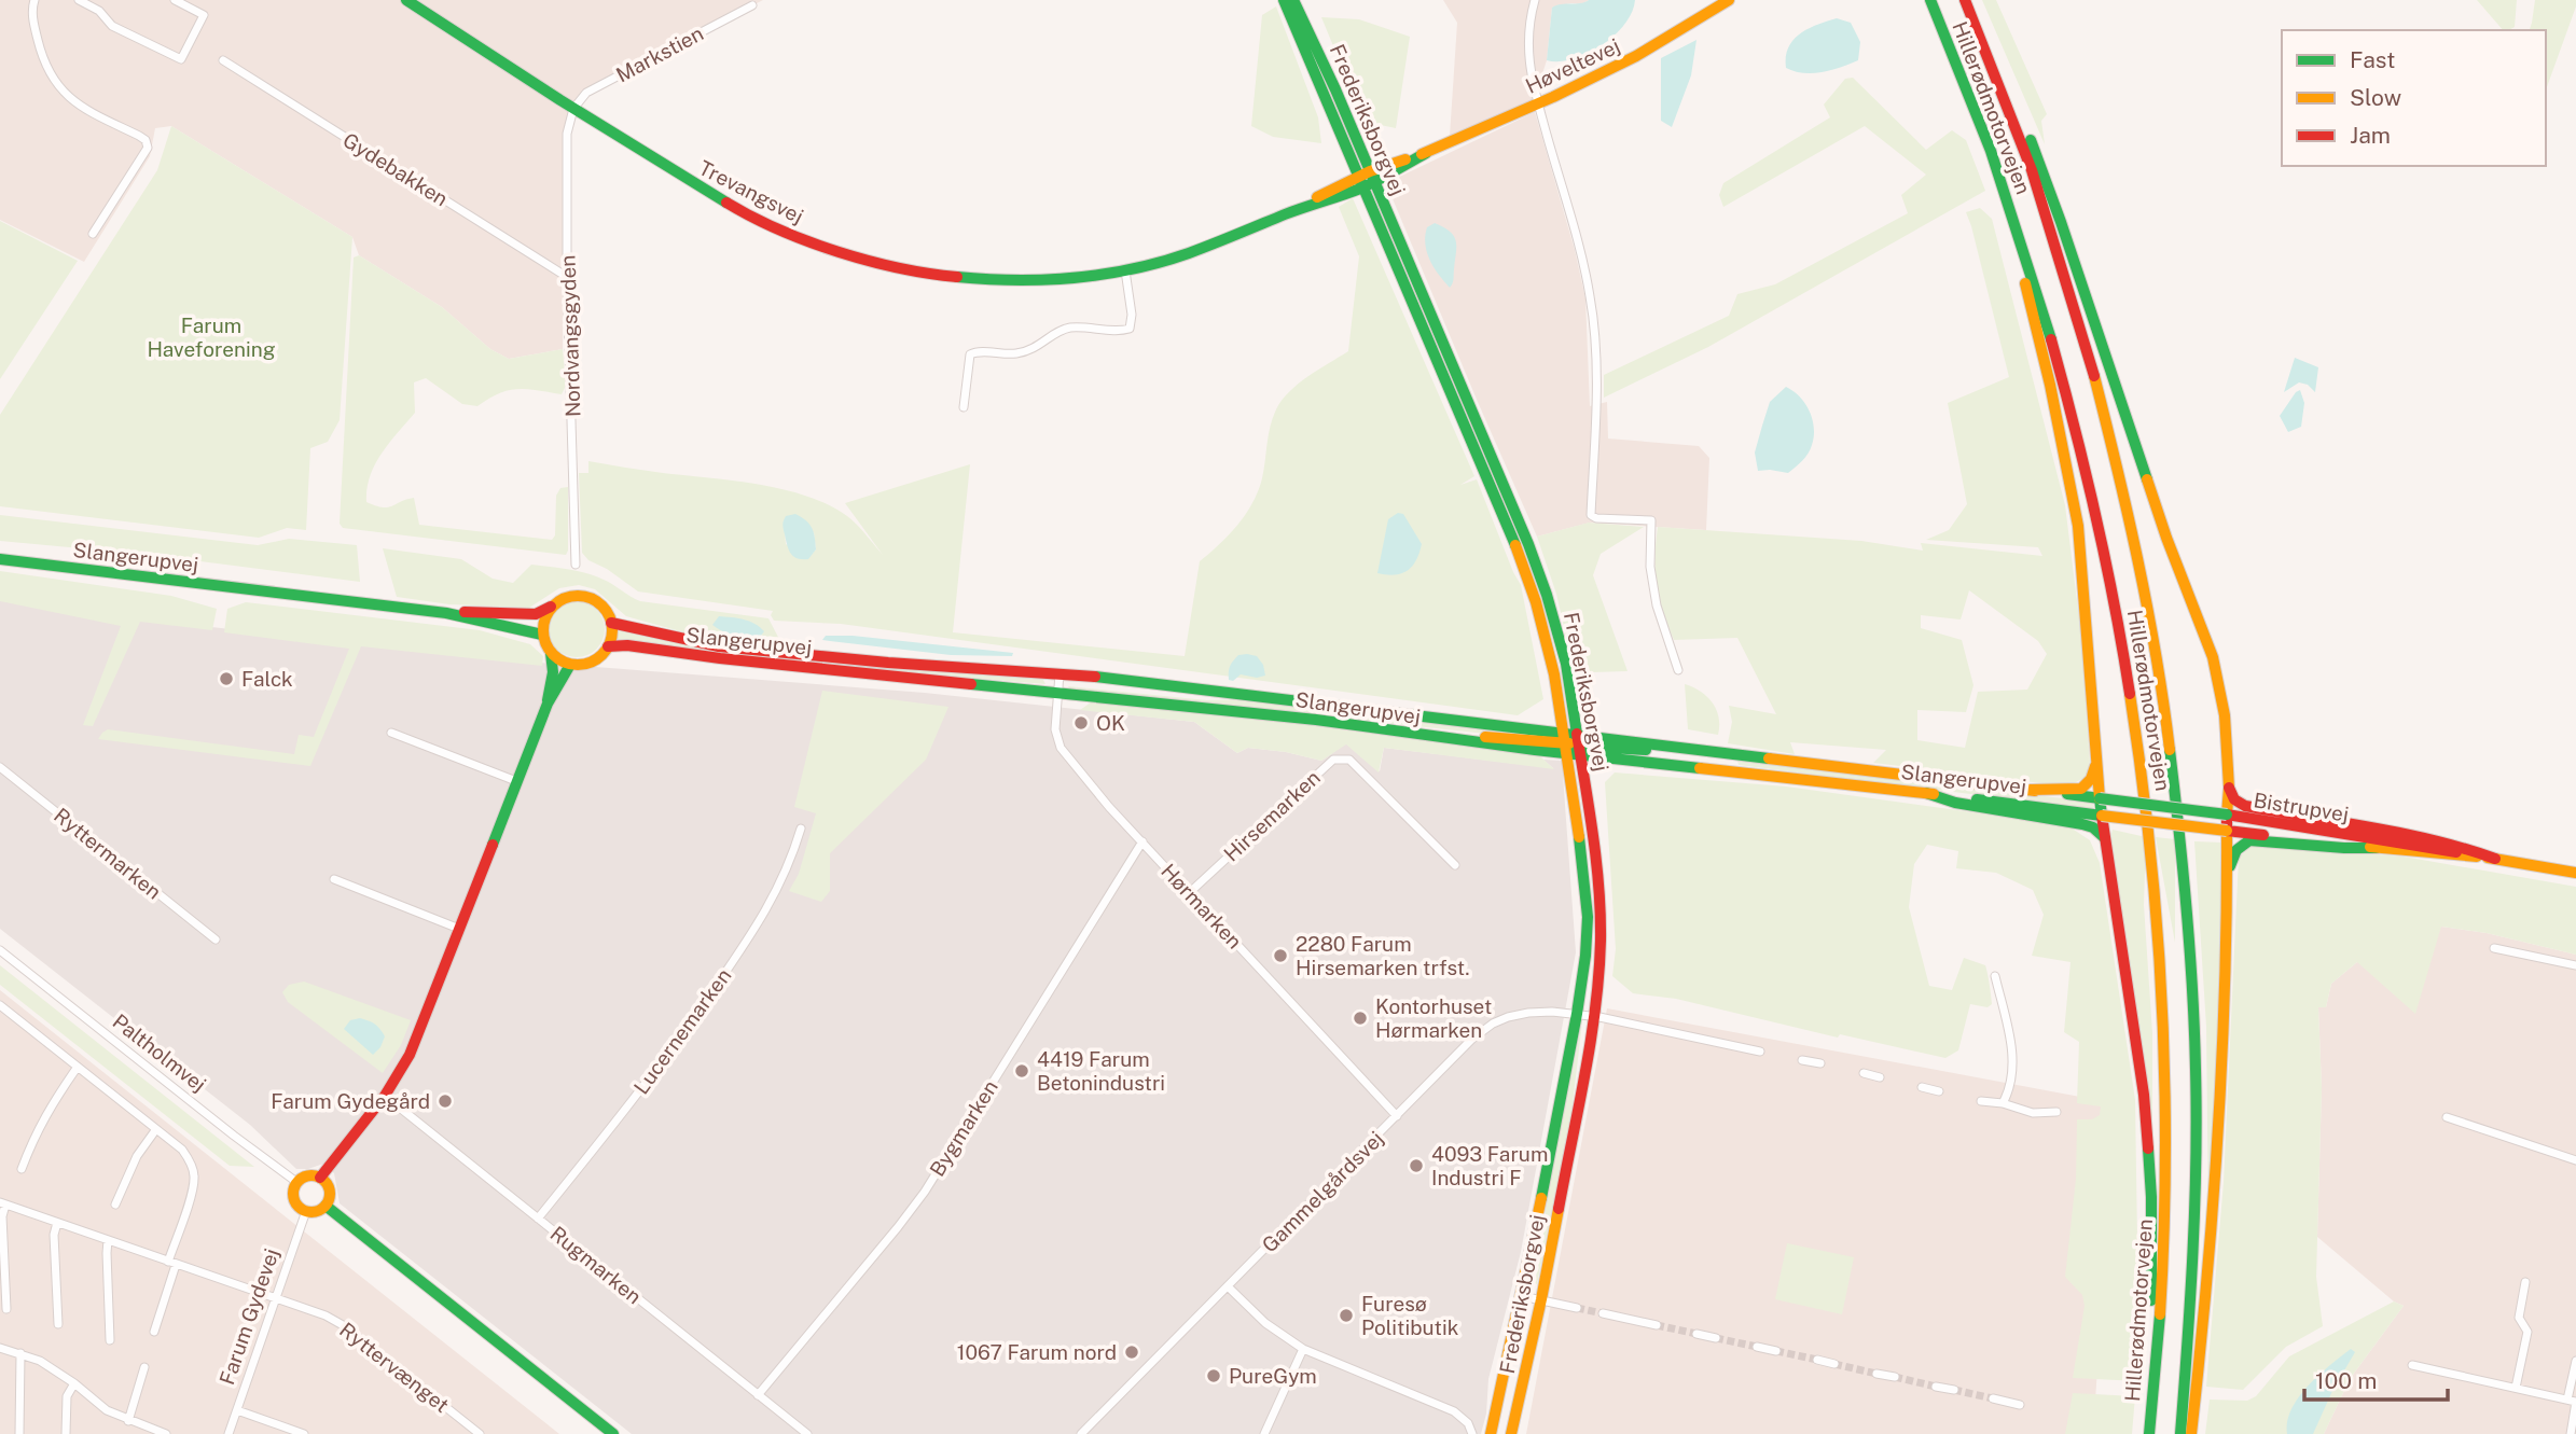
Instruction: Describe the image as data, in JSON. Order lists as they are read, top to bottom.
{
  "streets": {
    "main road": [
      "Høveltevej",
      "Hillerødmotorvejen",
      "Frederiksborgvej",
      "Trevangsvej",
      "Slangerupvej",
      "Bistrupvej"
    ],
    "street": [
      "Markstien",
      "Gydebakken",
      "Nordvangsgyden",
      "Hirsemarken",
      "Ryttermarken",
      "Hørmarken",
      "Lucernemarken",
      "Paltholmvej",
      "Bygmarken",
      "Gammelgårdsvej",
      "Rugmarken",
      "Farum Gydevej",
      "Ryttervænget"
    ]
  },
  "crossings": [
    ["Markstien", "Trevangsvej"],
    ["Markstien", "Nordvangsgyden"],
    ["Høveltevej", "Frederiksborgvej"],
    ["Høveltevej", "Trevangsvej"],
    ["Frederiksborgvej", "Trevangsvej"],
    ["Frederiksborgvej", "Slangerupvej"],
    ["Frederiksborgvej", "Gammelgårdsvej"],
    ["Gydebakken", "Nordvangsgyden"],
    ["Trevangsvej", "Nordvangsgyden"],
    ["Slangerupvej", "Bistrupvej"],
    ["Slangerupvej", "Hørmarken"],
    ["Hirsemarken", "Hørmarken"],
    ["Hørmarken", "Bygmarken"],
    ["Hørmarken", "Gammelgårdsvej"],
    ["Lucernemarken", "Rugmarken"],
    ["Paltholmvej", "Farum Gydevej"],
    ["Bygmarken", "Rugmarken"],
    ["Farum Gydevej", "Ryttervænget"]
  ],
  "parks": ["Farum Haveforening"],
  "places": [
    "Falck",
    "OK",
    "2280 Farum Hirsemarken trfst.",
    "Kontorhuset Hørmarken",
    "4419 Farum Betonindustri",
    "Farum Gydegård",
    "4093 Farum Industri F",
    "Furesø Politibutik",
    "1067 Farum nord",
    "PureGym"
  ],
  "legend": ["Fast", "Slow", "Jam"],
  "scale_bar": "100 m"
}
